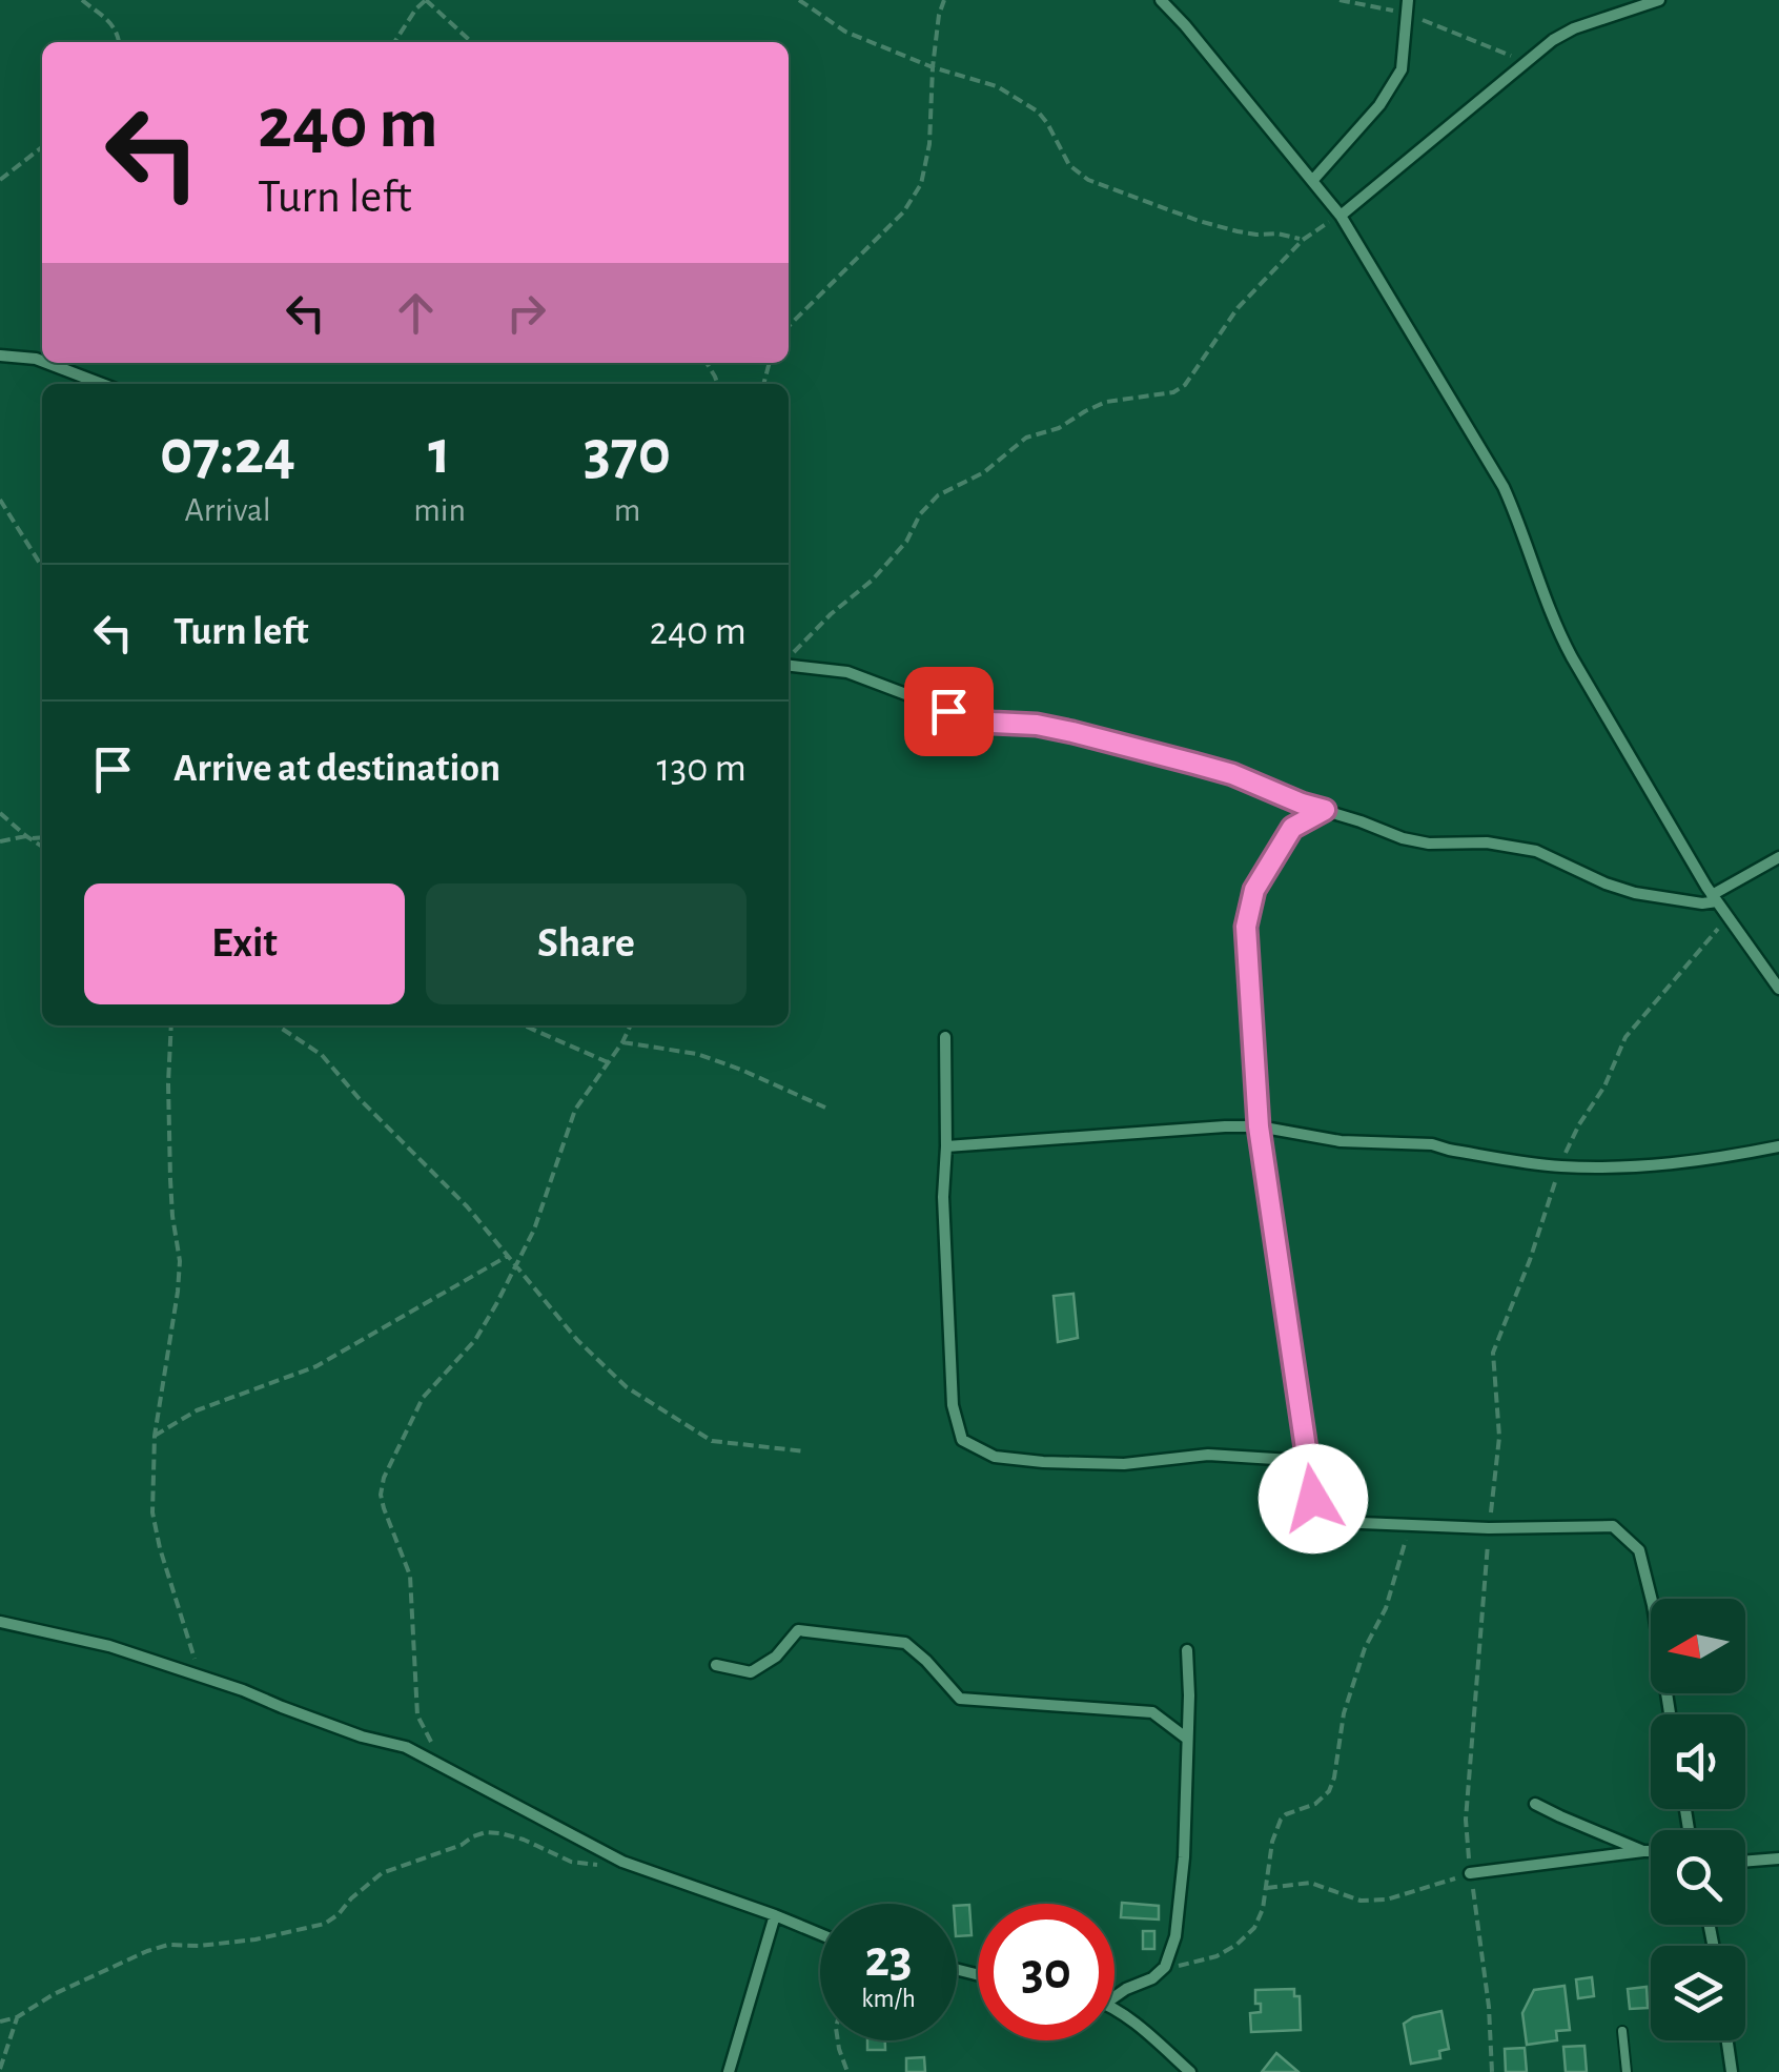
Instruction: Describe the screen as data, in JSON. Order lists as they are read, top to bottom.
{
  "north": "left",
  "page": {
    "turn": ["240 m", "Turn left"],
    "eta": [
      "07:24",
      "Arrival",
      "1",
      "min",
      "370",
      "m"
    ],
    "list": [
      {
        "name": "Turn left",
        "value": "240 m"
      },
      {
        "name": "Arrive at destination",
        "value": "130 m"
      }
    ],
    "buttons": ["Exit", "Share"],
    "speed": "23 km/h",
    "limit": "30"
  }
}
